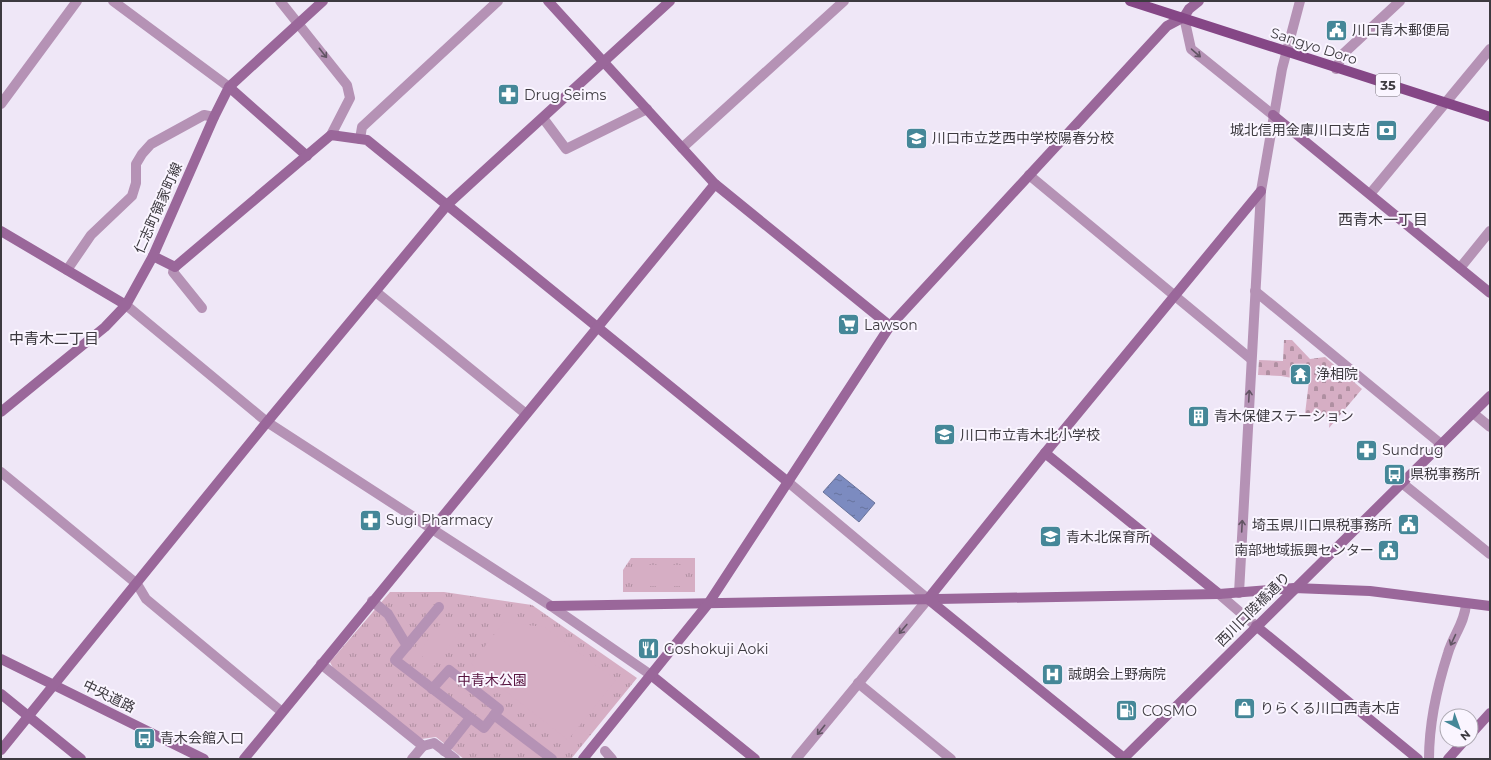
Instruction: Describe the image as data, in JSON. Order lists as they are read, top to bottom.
{
  "streets": {
    "main road": ["Sangyo Doro", "35"],
    "street": ["仁志町領家町線", "西川口陸橋通り", "中央道路"]
  },
  "districts": ["西青木一丁目", "中青木二丁目"],
  "parks": ["中青木公園"],
  "places": {
    "public building": ["川口青木郵便局", "埼玉県川口県税事務所", "南部地域振興センター"],
    "pharmacy": ["Drug Seims", "Sundrug", "Sugi Pharmacy"],
    "bank": ["城北信用金庫川口支店"],
    "school or university": ["川口市立芝西中学校陽春分校", "川口市立青木北小学校", "青木北保育所"],
    "supermarket": ["Lawson"],
    "temple": ["浄相院"],
    "building": ["青木保健ステーション"],
    "bus stop": ["県税事務所", "青木会館入口"],
    "restaurant": ["Goshokuji Aoki"],
    "hospital": ["誠朗会上野病院"],
    "shop": ["りらくる川口西青木店"],
    "fuel station": ["COSMO"]
  },
  "north": "bottom right"
}
